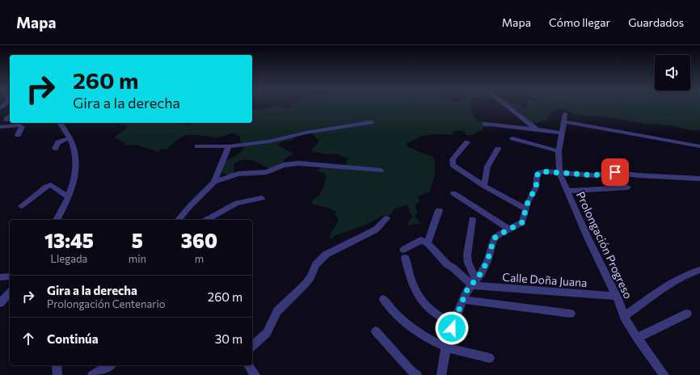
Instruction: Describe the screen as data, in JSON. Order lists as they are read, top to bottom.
{
  "streets": {
    "street": ["Prolongación Progreso", "Calle Doña Juana"]
  },
  "crossings": [
    ["Prolongación Progreso", "Calle Doña Juana"]
  ],
  "page": {
    "header": "Mapa",
    "nav": ["Mapa", "Cómo llegar", "Guardados"],
    "turn": ["260 m", "Gira a la derecha"],
    "eta": [
      "13:45",
      "Llegada",
      "5",
      "min",
      "360",
      "m"
    ],
    "list": [
      {
        "name": "Gira a la derecha",
        "note": "Prolongación Centenario",
        "value": "260 m"
      },
      {
        "name": "Continúa",
        "value": "30 m"
      }
    ]
  }
}
